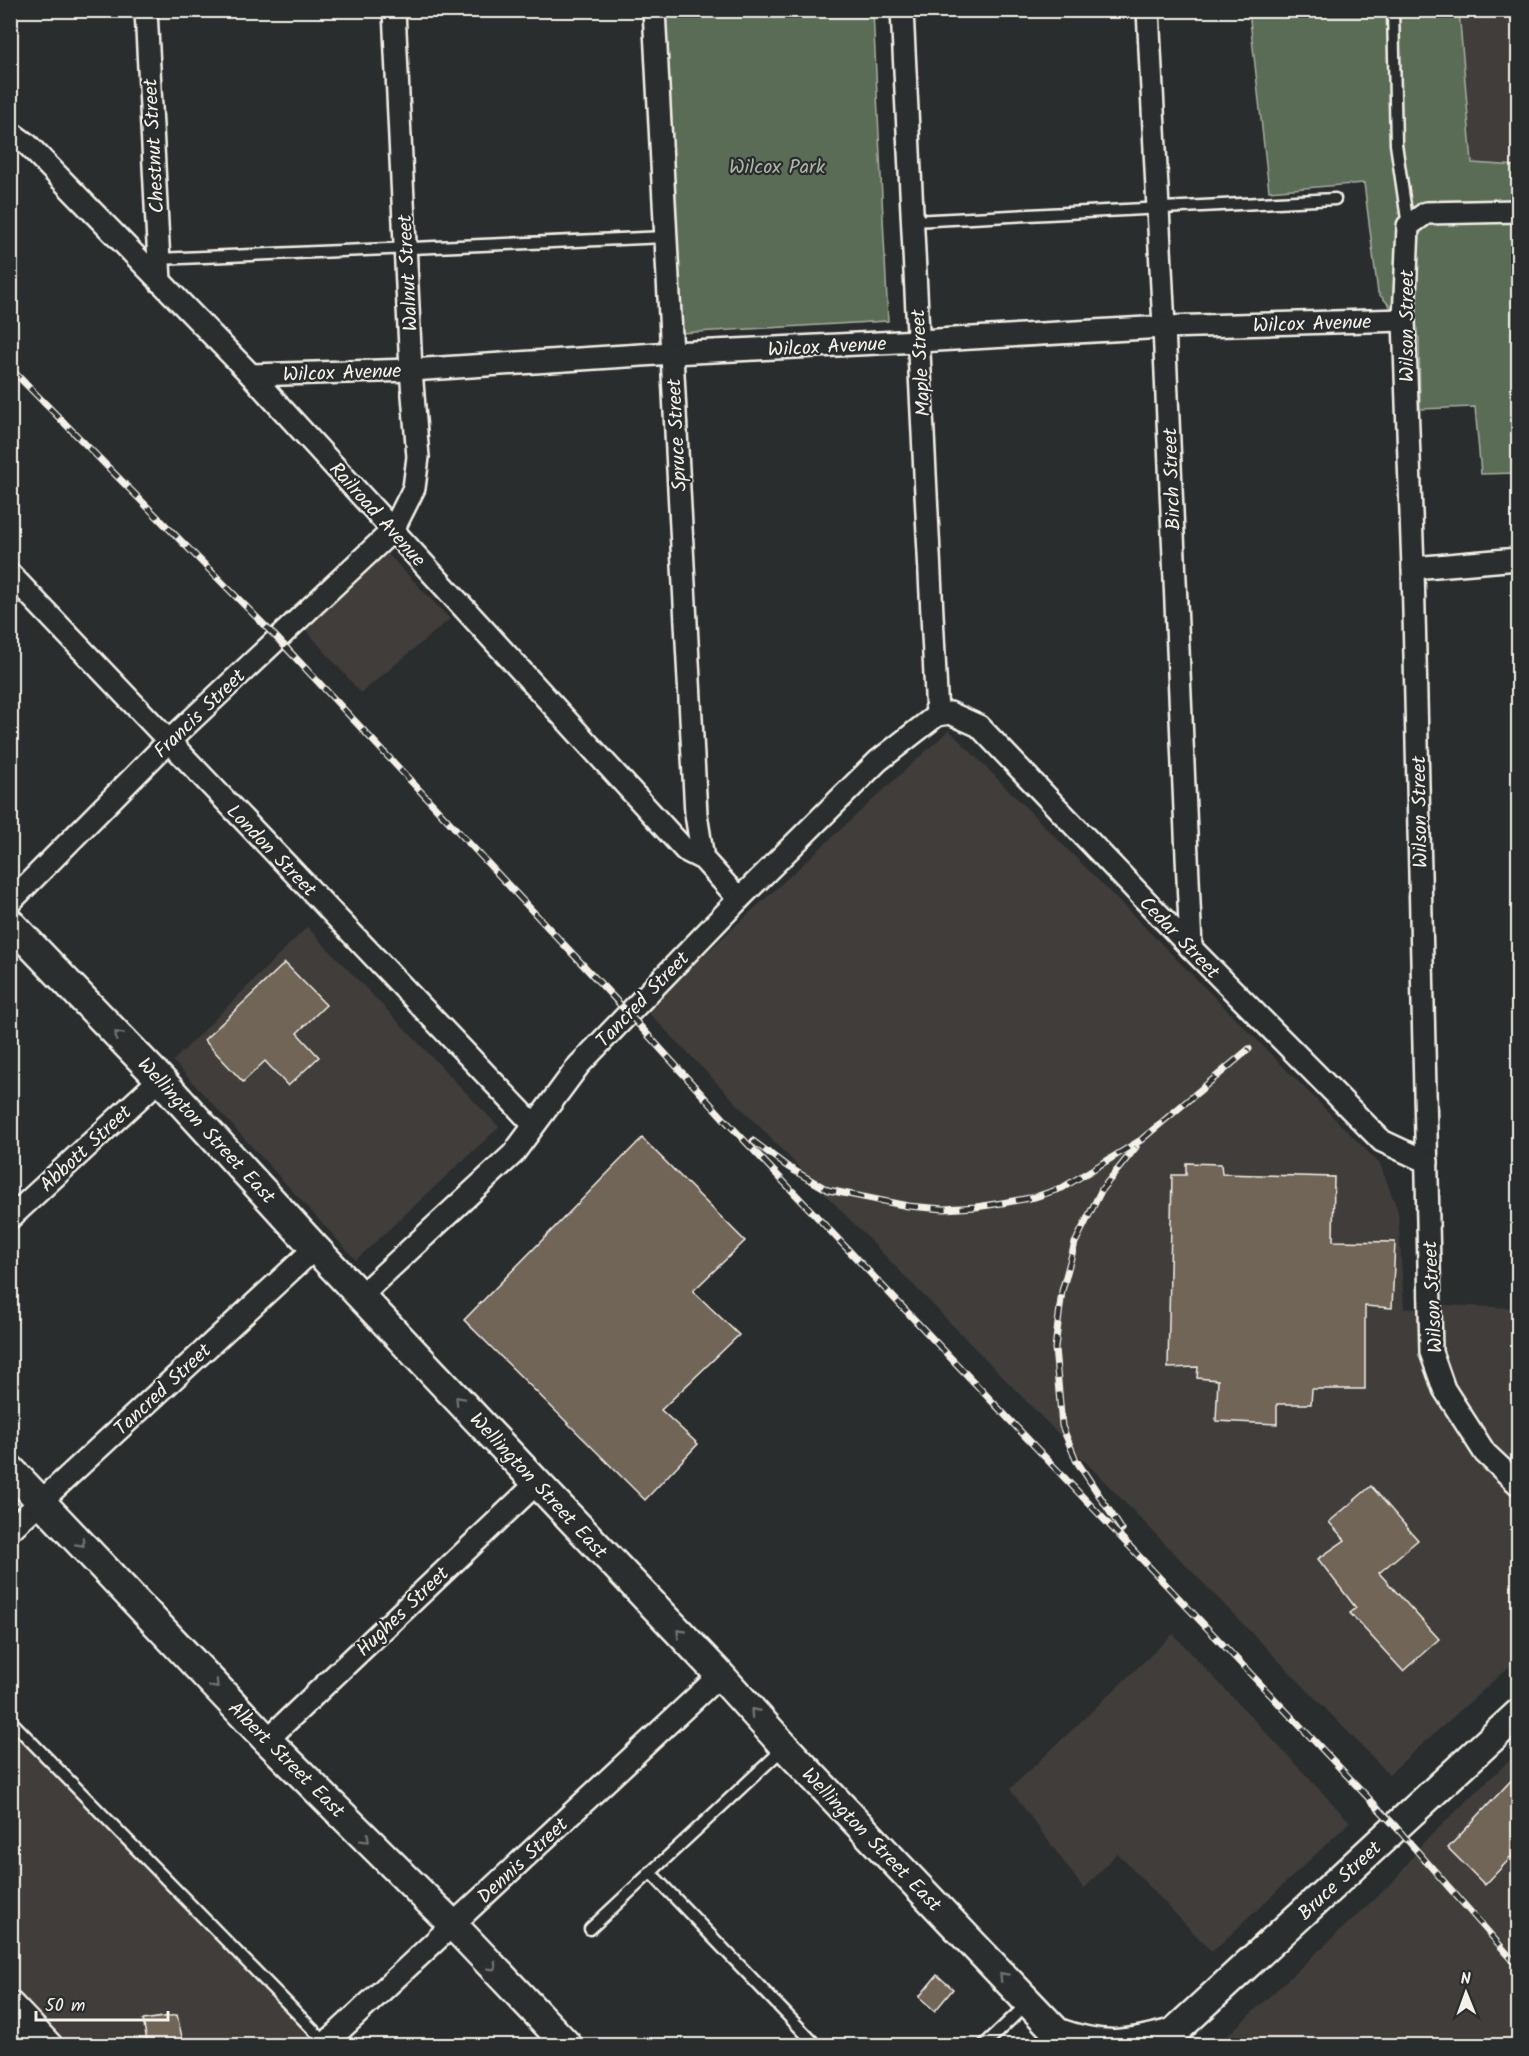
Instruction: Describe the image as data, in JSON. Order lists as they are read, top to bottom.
{
  "streets": {
    "main road": ["Wellington Street East", "Albert Street East", "Bruce Street"],
    "street": [
      "Chestnut Street",
      "Walnut Street",
      "Wilcox Avenue",
      "Wilson Street",
      "Maple Street",
      "Spruce Street",
      "Birch Street",
      "Railroad Avenue",
      "Francis Street",
      "London Street",
      "Cedar Street",
      "Tancred Street",
      "Abbott Street",
      "Hughes Street",
      "Dennis Street"
    ]
  },
  "crossings": [
    ["Chestnut Street", "Railroad Avenue"],
    ["Walnut Street", "Wilcox Avenue"],
    ["Walnut Street", "Railroad Avenue"],
    ["Walnut Street", "Francis Street"],
    ["Wilcox Avenue", "Wilson Street"],
    ["Wilcox Avenue", "Maple Street"],
    ["Wilcox Avenue", "Spruce Street"],
    ["Wilcox Avenue", "Birch Street"],
    ["Wilcox Avenue", "Railroad Avenue"],
    ["Wilson Street", "Cedar Street"],
    ["Maple Street", "Cedar Street"],
    ["Maple Street", "Tancred Street"],
    ["Spruce Street", "Railroad Avenue"],
    ["Birch Street", "Cedar Street"],
    ["Railroad Avenue", "Francis Street"],
    ["Railroad Avenue", "Tancred Street"],
    ["Francis Street", "London Street"],
    ["London Street", "Tancred Street"],
    ["Cedar Street", "Tancred Street"],
    ["Tancred Street", "Wellington Street East"],
    ["Tancred Street", "Albert Street East"],
    ["Wellington Street East", "Abbott Street"],
    ["Wellington Street East", "Hughes Street"],
    ["Wellington Street East", "Dennis Street"],
    ["Hughes Street", "Albert Street East"],
    ["Albert Street East", "Dennis Street"]
  ],
  "one_way": ["Wellington Street East", "Albert Street East"],
  "parks": ["Wilcox Park"],
  "scale_bar": "50 m",
  "north": "top"
}
